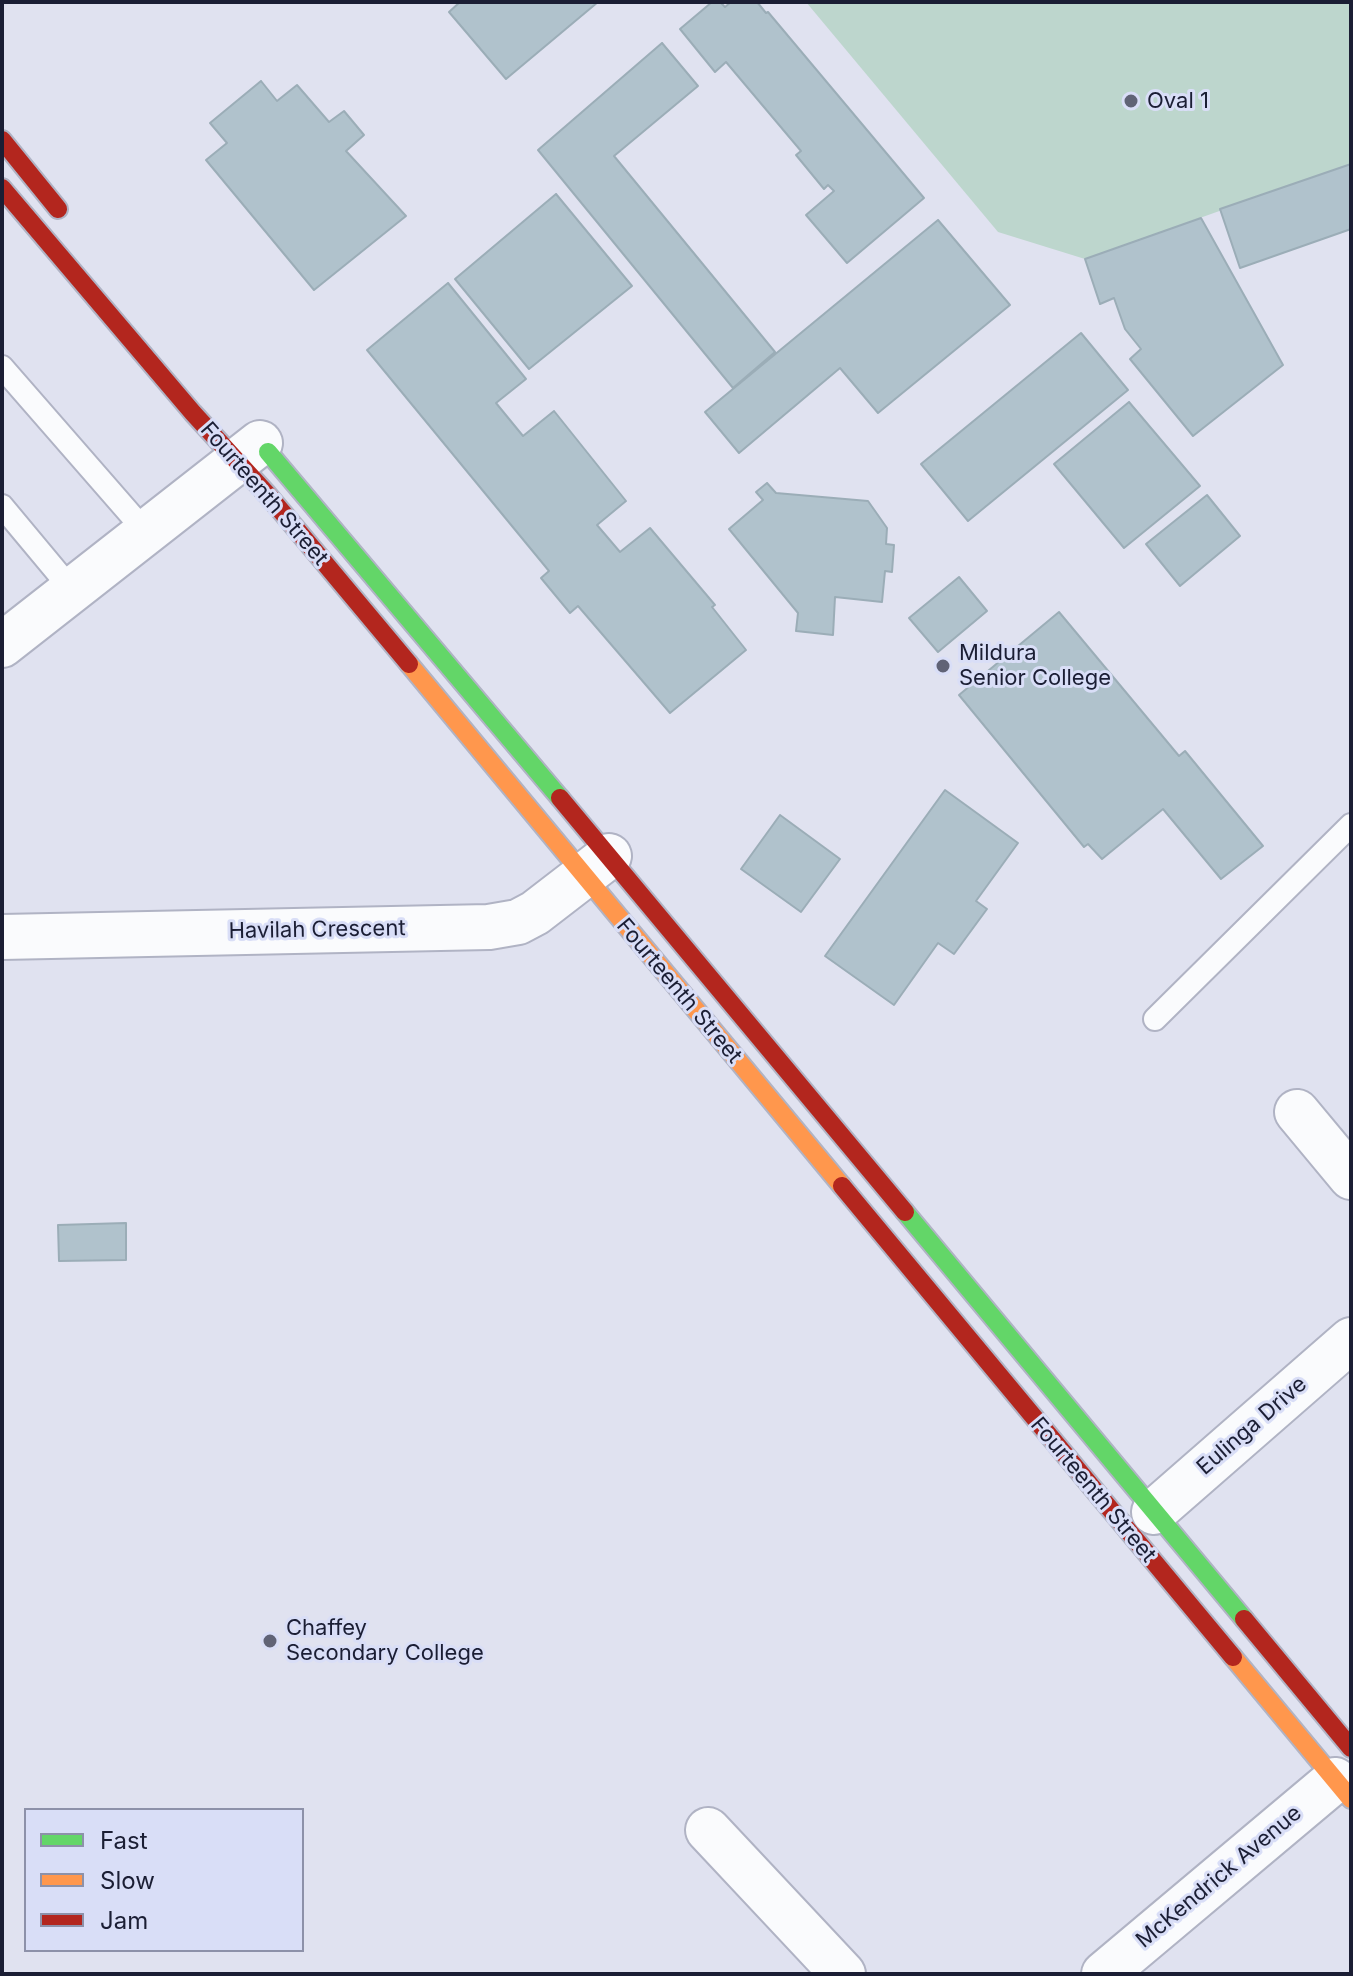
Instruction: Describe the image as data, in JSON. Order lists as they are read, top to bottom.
{
  "streets": {
    "street": [
      "Fourteenth Street",
      "Havilah Crescent",
      "Eulinga Drive",
      "McKendrick Avenue"
    ]
  },
  "crossings": [
    ["Fourteenth Street", "Havilah Crescent"],
    ["Fourteenth Street", "Eulinga Drive"],
    ["Fourteenth Street", "McKendrick Avenue"]
  ],
  "places": ["Oval 1", "Mildura Senior College", "Chaffey Secondary College"],
  "legend": ["Fast", "Slow", "Jam"]
}
